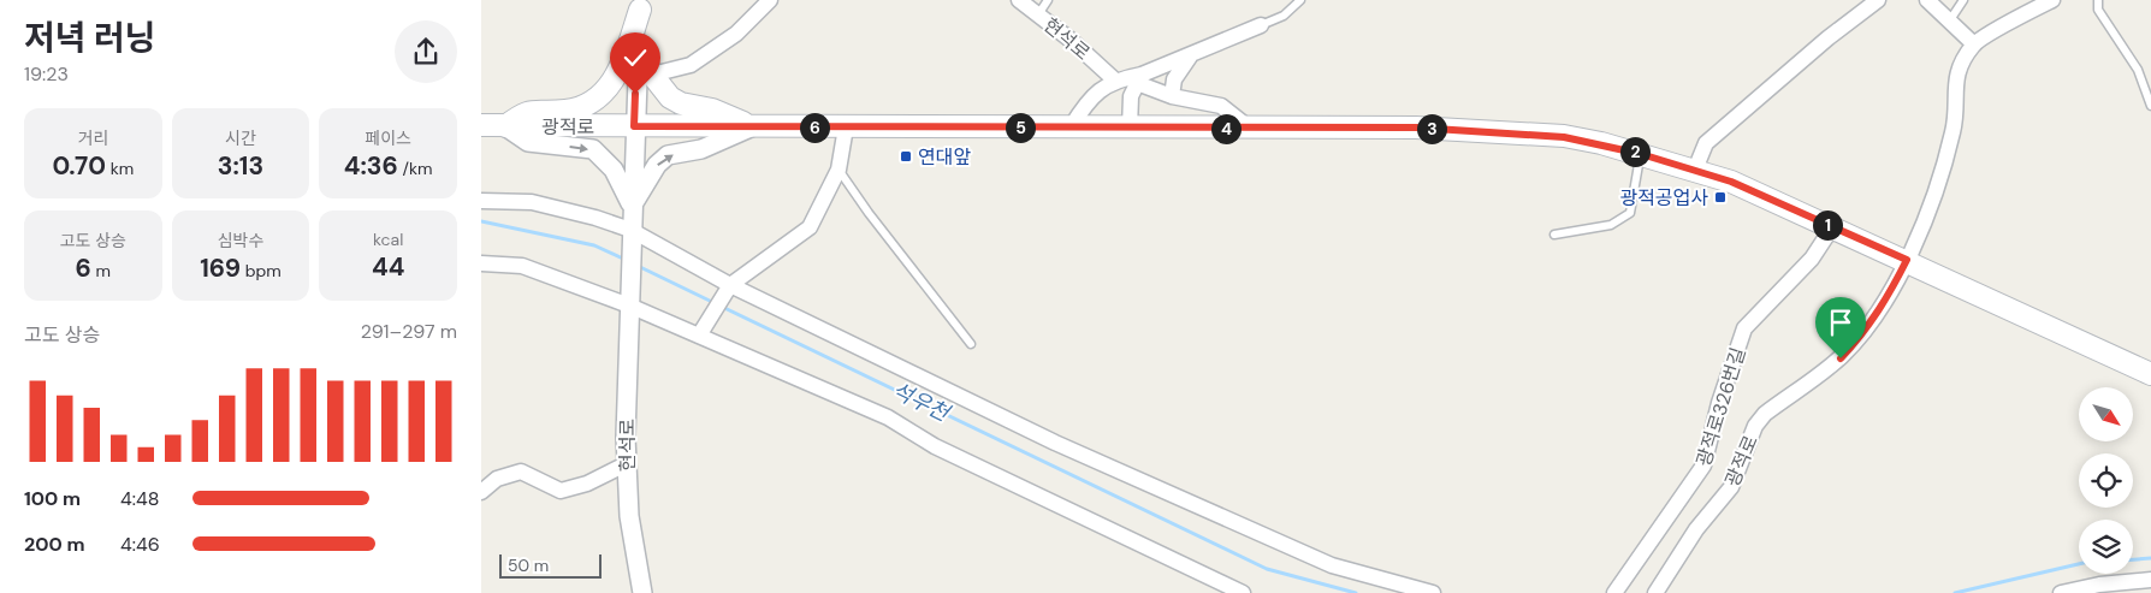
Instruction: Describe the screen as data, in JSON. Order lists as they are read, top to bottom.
{
  "streets": {
    "main road": ["광적로"],
    "street": ["현석로", "광적로326번길"]
  },
  "crossings": [
    ["광적로", "광적로326번길"]
  ],
  "water": ["석우천"],
  "places": {
    "transit": ["연대앞", "광적공업사"]
  },
  "scale_bar": "50 m",
  "north": "bottom right",
  "page": {
    "heading": ["저녁 러닝", "19:23"],
    "stats": [
      ["거리", "0.70 km"],
      ["시간", "3:13"],
      ["페이스", "4:36 /km"],
      ["고도 상승", "6 m"],
      ["심박수", "169 bpm"],
      ["kcal", "44"]
    ],
    "pins": [
      "5",
      "6",
      "3",
      "4",
      "2",
      "1"
    ],
    "chart": ["고도 상승", "291–297 m"],
    "list": [
      {
        "name": "100 m",
        "note": "4:48"
      },
      {
        "name": "200 m",
        "note": "4:46"
      }
    ],
    "scale": "50 m"
  }
}
